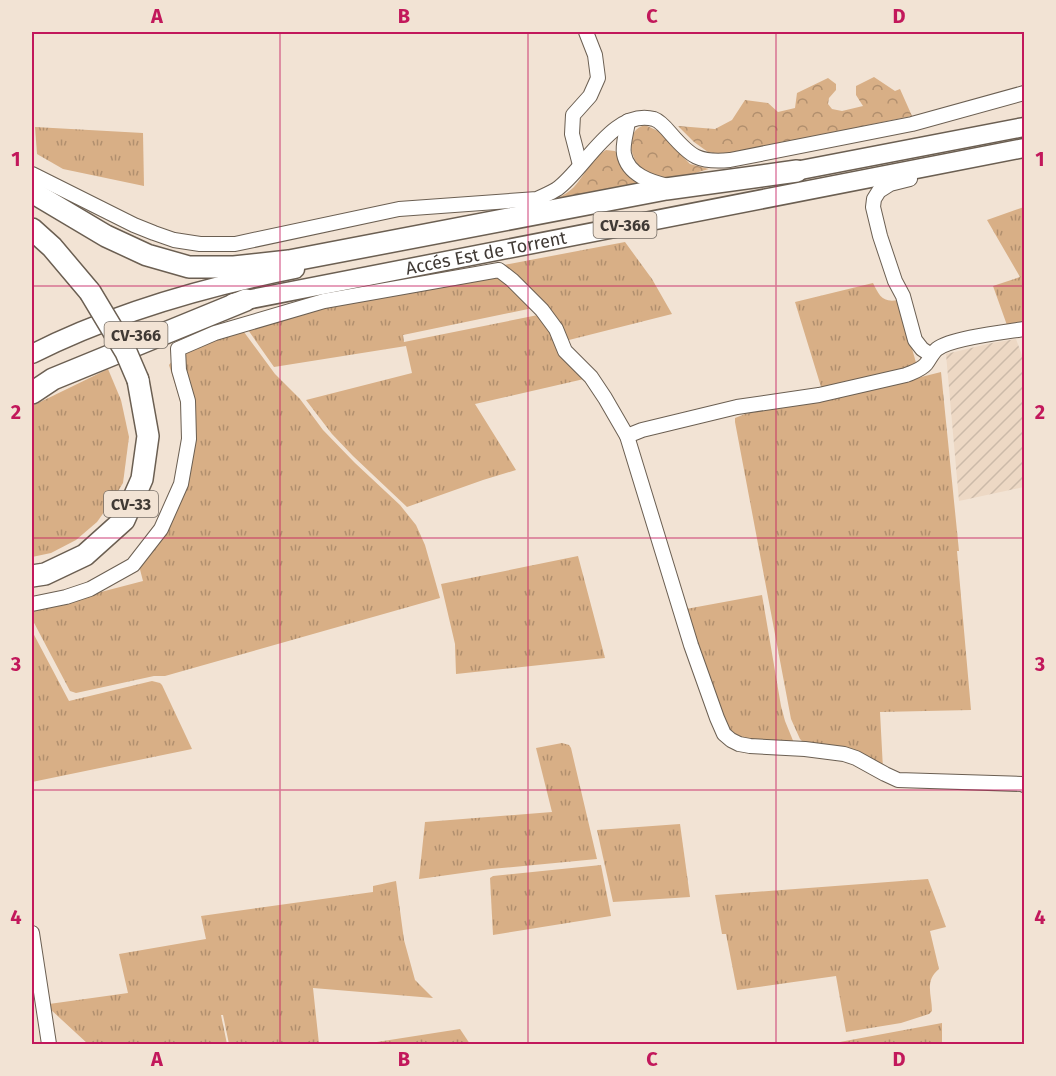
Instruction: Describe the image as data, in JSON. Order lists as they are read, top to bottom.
{
  "streets": {
    "highway": ["CV-33"],
    "main road": ["CV-366", "Accés Est de Torrent"]
  },
  "grid": {
    "columns": [
      "A",
      "B",
      "C",
      "D"
    ],
    "rows": [
      "1",
      "2",
      "3",
      "4"
    ]
  }
}
